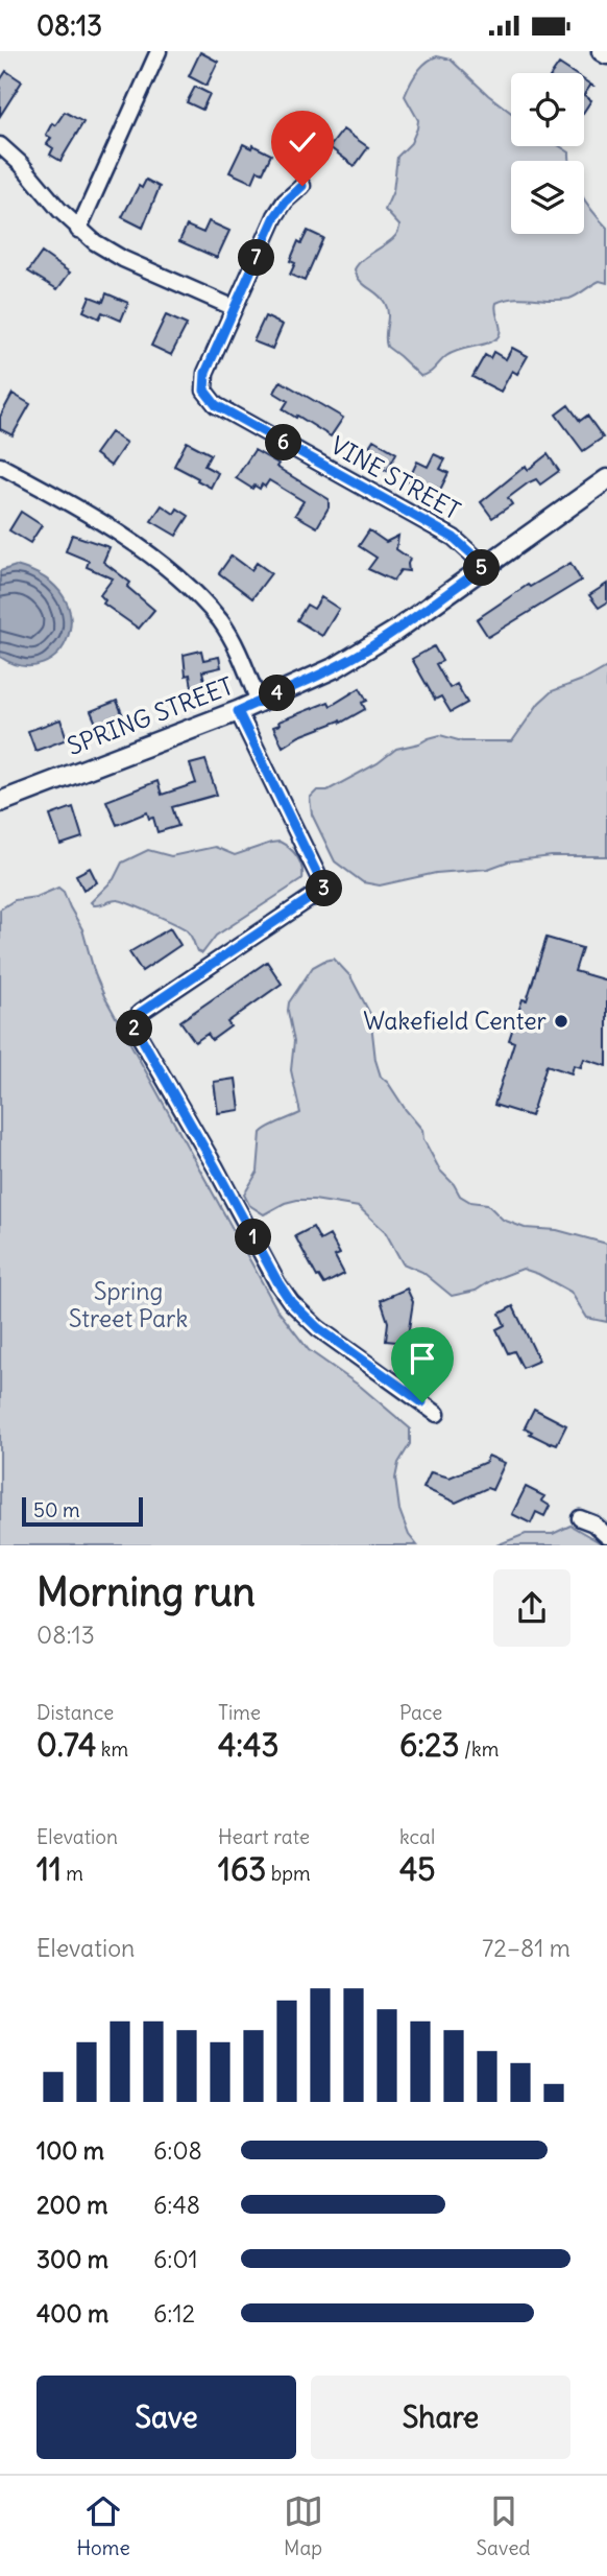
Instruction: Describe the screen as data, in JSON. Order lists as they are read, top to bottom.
{
  "streets": {
    "street": ["VINE STREET", "SPRING STREET"]
  },
  "crossings": [
    ["VINE STREET", "SPRING STREET"]
  ],
  "parks": ["Spring Street Park"],
  "places": ["Wakefield Center"],
  "scale_bar": "50 m",
  "page": {
    "status": "08:13",
    "pins": [
      "7",
      "6",
      "5",
      "4",
      "3",
      "2",
      "1"
    ],
    "scale": "50 m",
    "heading": ["Morning run", "08:13"],
    "stats": [
      ["Distance", "0.74 km"],
      ["Time", "4:43"],
      ["Pace", "6:23 /km"],
      ["Elevation", "11 m"],
      ["Heart rate", "163 bpm"],
      ["kcal", "45"]
    ],
    "chart": ["Elevation", "72–81 m"],
    "list": [
      {
        "name": "100 m",
        "note": "6:08"
      },
      {
        "name": "200 m",
        "note": "6:48"
      },
      {
        "name": "300 m",
        "note": "6:01"
      },
      {
        "name": "400 m",
        "note": "6:12"
      }
    ],
    "buttons": ["Save", "Share"],
    "tabs": ["Home", "Map", "Saved"]
  }
}
